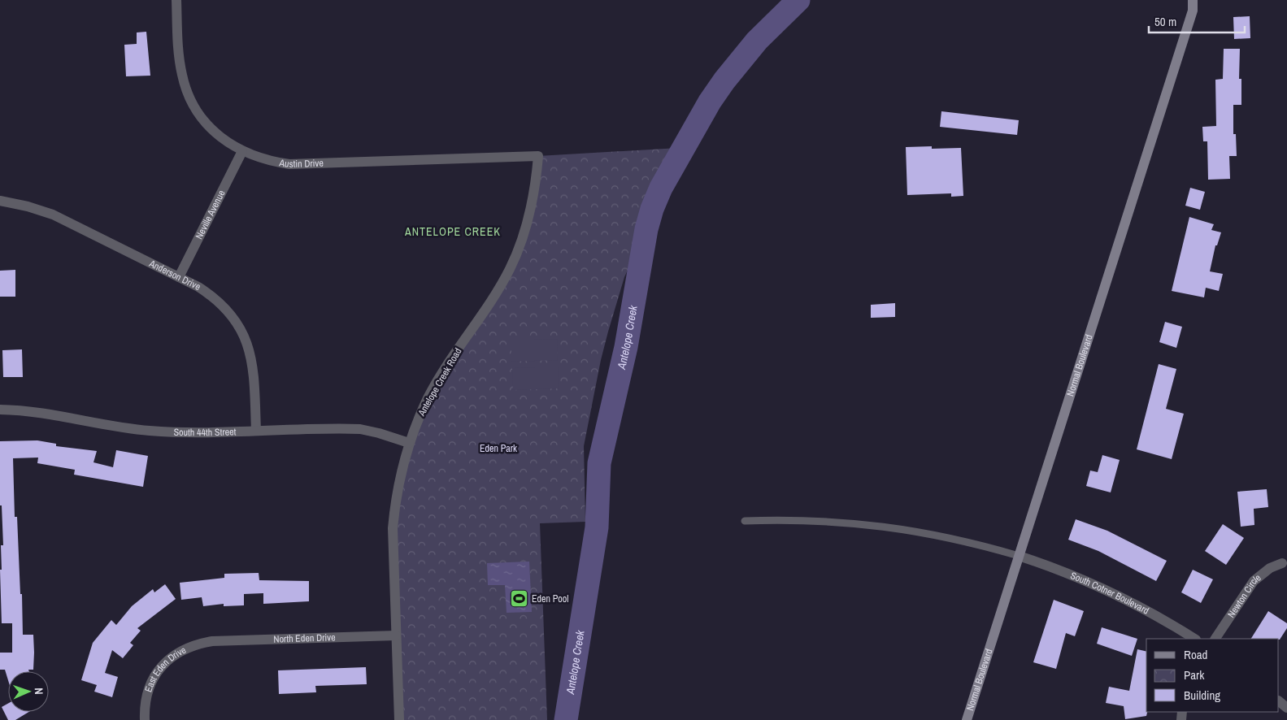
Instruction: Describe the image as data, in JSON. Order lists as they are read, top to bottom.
{
  "streets": {
    "main road": ["Normal Boulevard"],
    "street": [
      "Austin Drive",
      "Neville Avenue",
      "Anderson Drive",
      "Antelope Creek Road",
      "South 44th Street",
      "South Cotner Boulevard",
      "Newton Circle",
      "North Eden Drive",
      "East Eden Drive"
    ]
  },
  "crossings": [
    ["Austin Drive", "Neville Avenue"],
    ["Austin Drive", "Antelope Creek Road"],
    ["Neville Avenue", "Anderson Drive"],
    ["Anderson Drive", "South 44th Street"],
    ["Normal Boulevard", "South Cotner Boulevard"],
    ["Antelope Creek Road", "South 44th Street"],
    ["Antelope Creek Road", "North Eden Drive"],
    ["North Eden Drive", "East Eden Drive"]
  ],
  "districts": ["ANTELOPE CREEK"],
  "water": ["Antelope Creek"],
  "parks": ["Eden Park"],
  "places": {
    "sports": ["Eden Pool"]
  },
  "legend": ["Road", "Park", "Building"],
  "scale_bar": "50 m",
  "north": "right"
}
